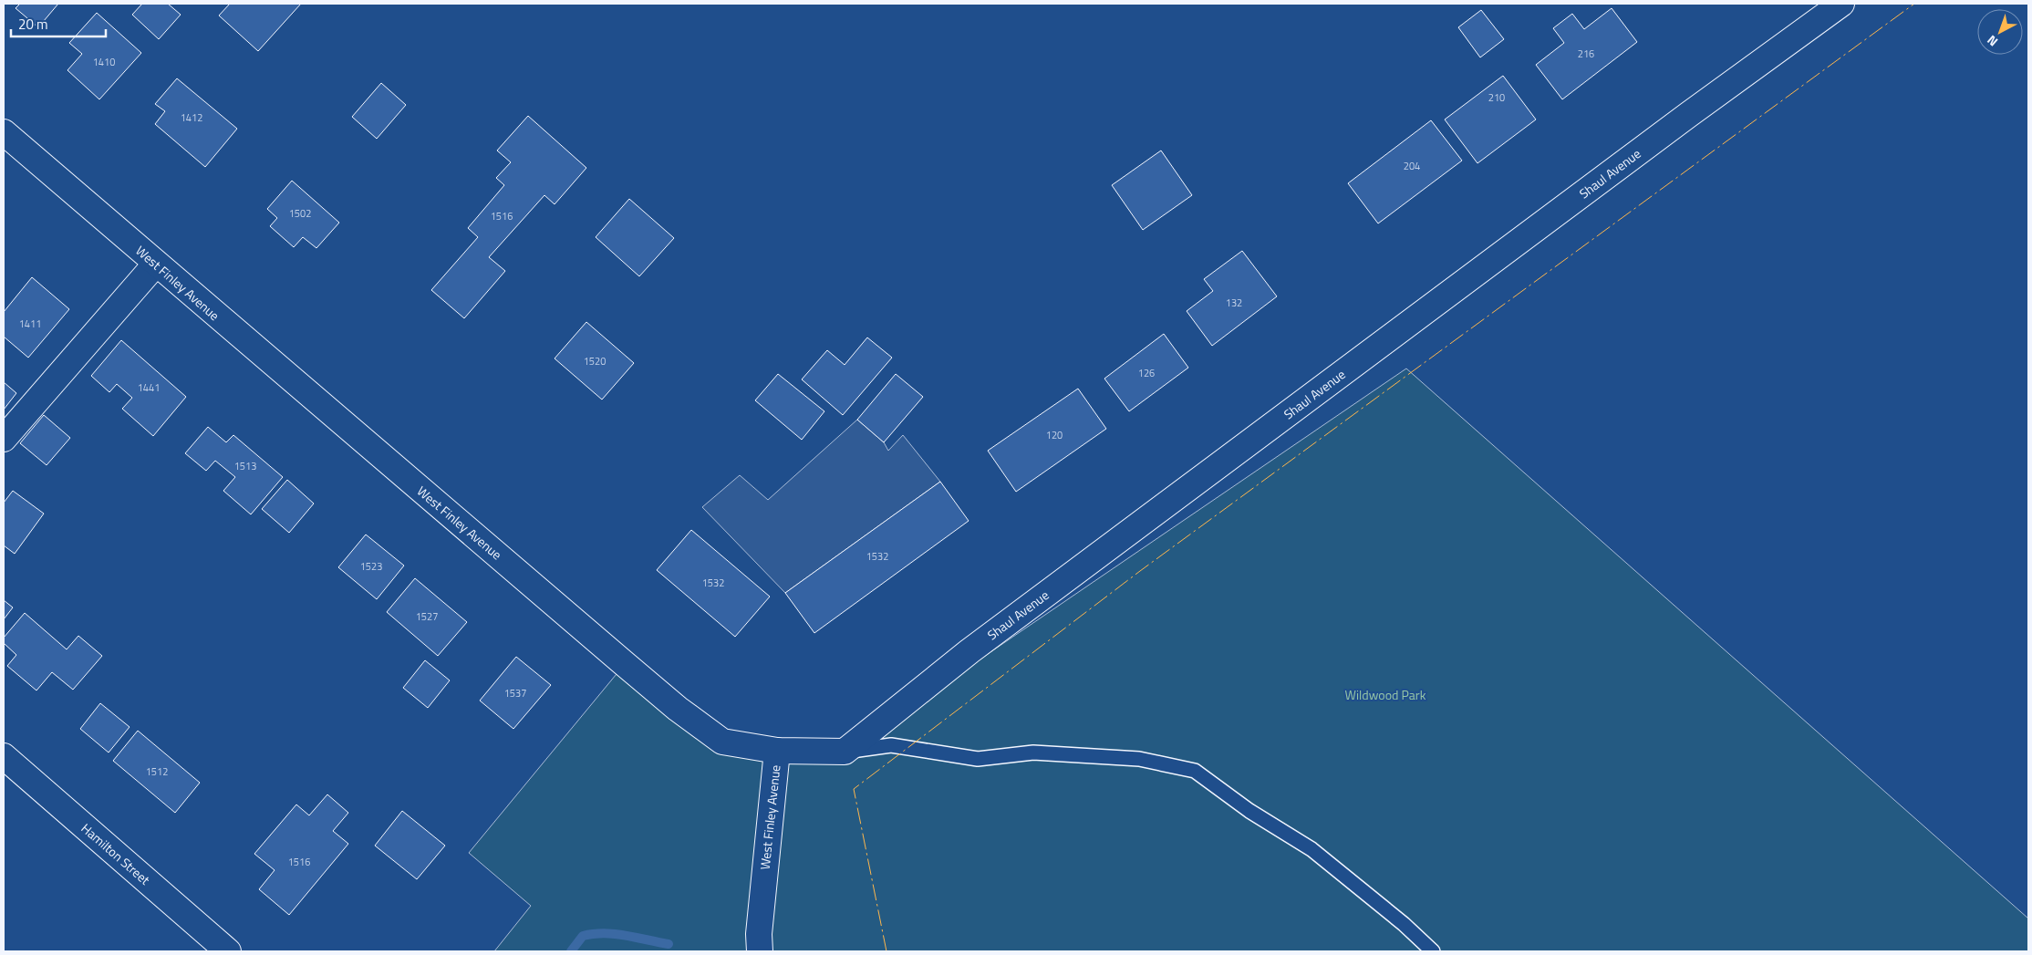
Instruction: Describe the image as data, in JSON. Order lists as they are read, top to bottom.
{
  "streets": {
    "main road": ["Shaul Avenue", "West Finley Avenue", "Hamilton Street"]
  },
  "parks": ["Wildwood Park"],
  "house_numbers": [
    "216",
    "1410",
    "210",
    "1412",
    "204",
    "1502",
    "1516",
    "132",
    "1411",
    "1520",
    "126",
    "1441",
    "120",
    "1513",
    "1532",
    "1523",
    "1532",
    "1527",
    "1537",
    "1512",
    "1516"
  ],
  "scale_bar": "20 m",
  "north": "bottom left"
}
